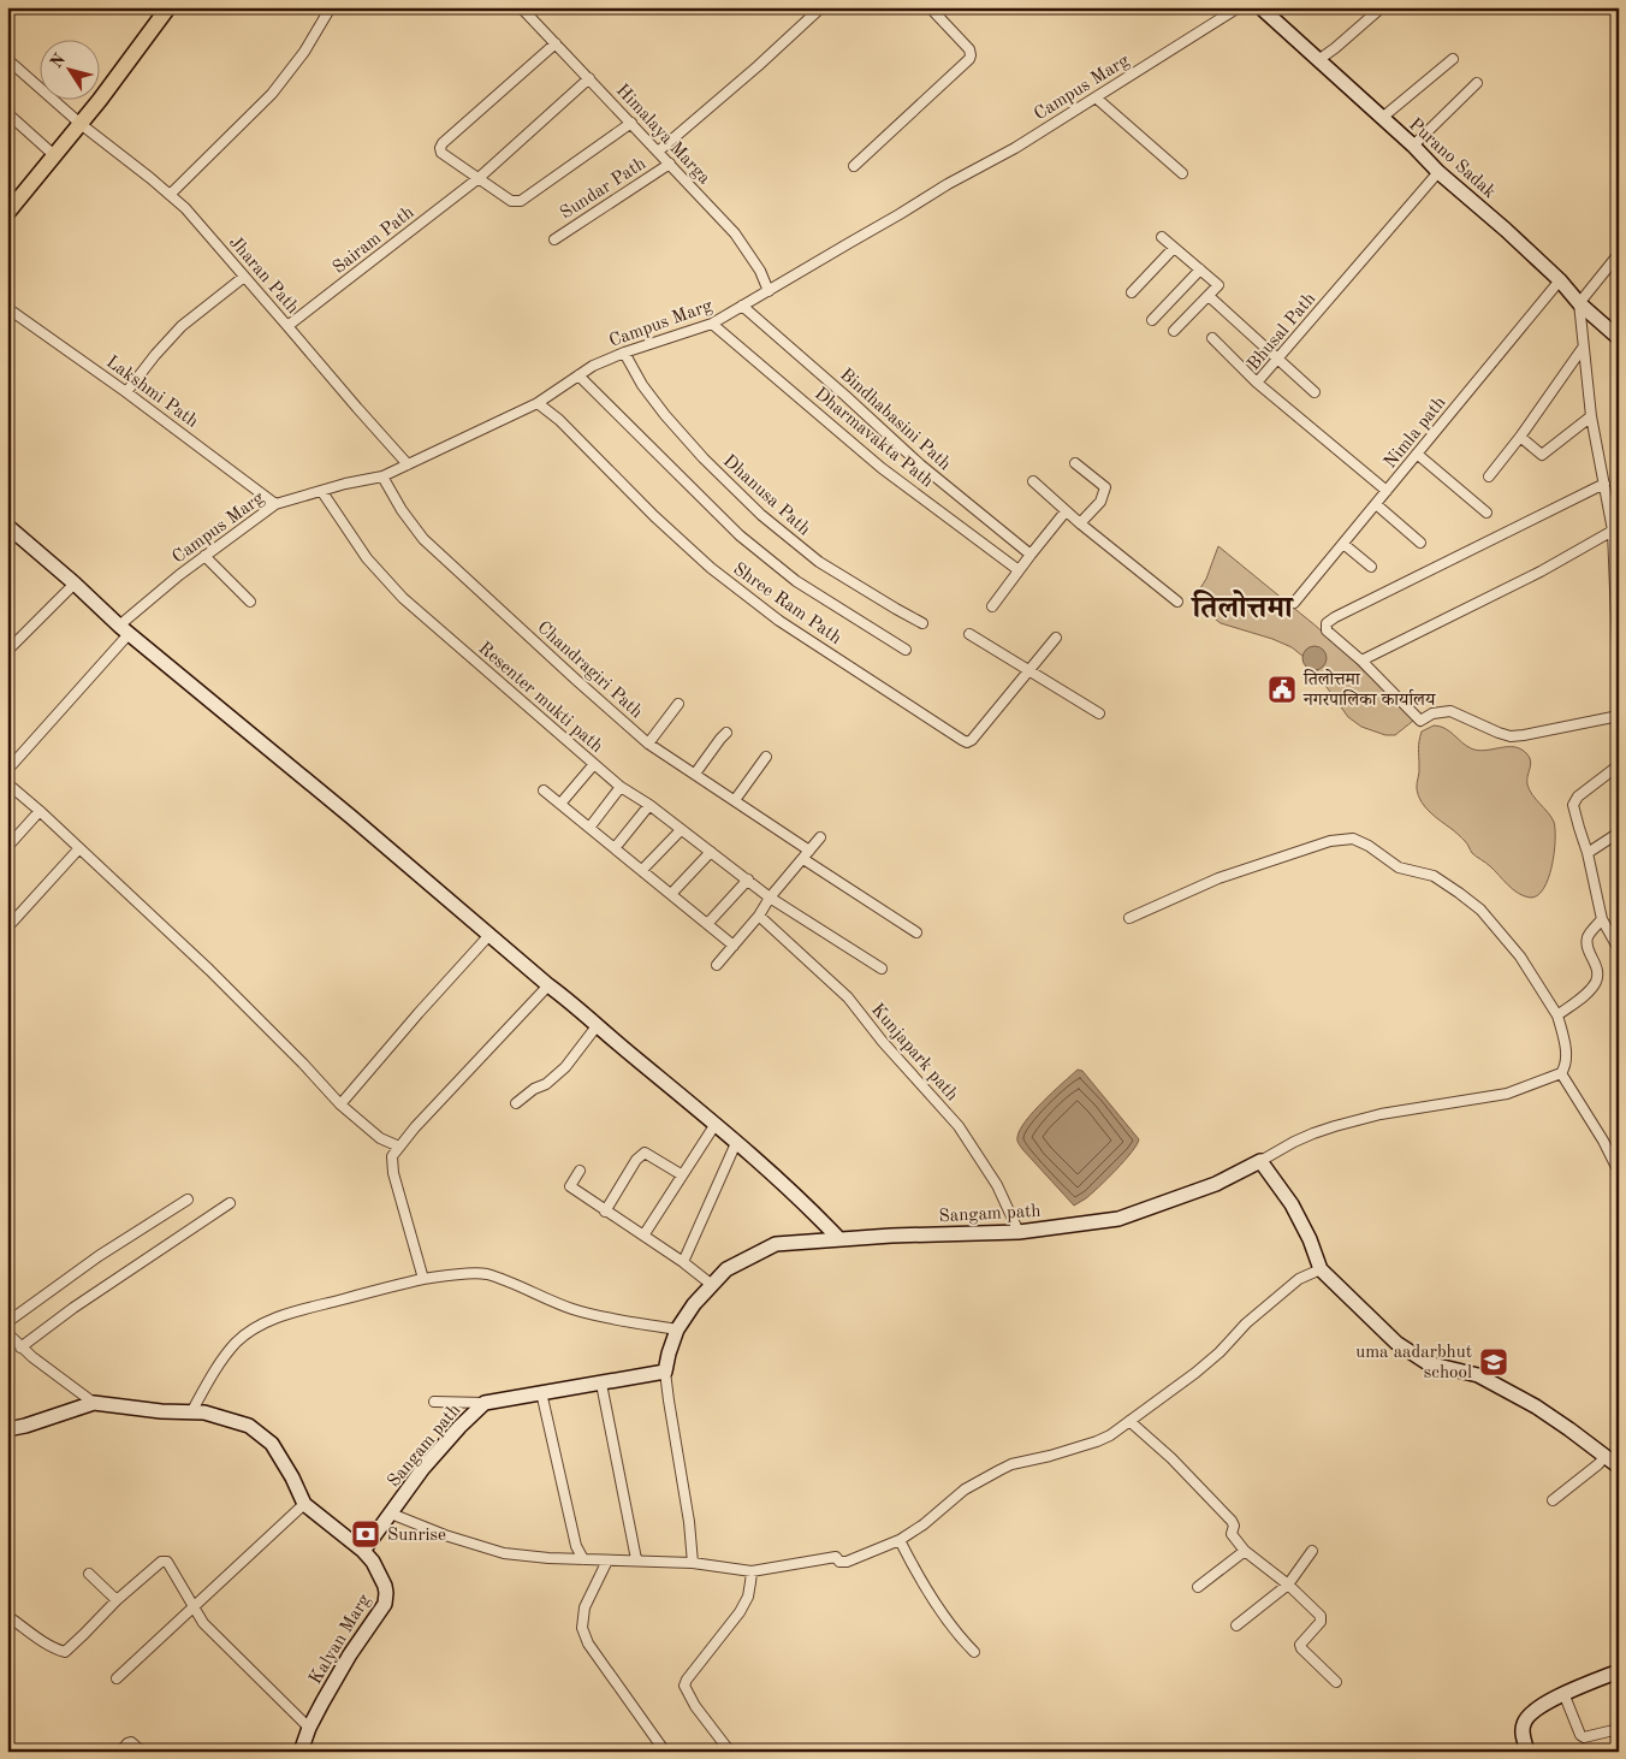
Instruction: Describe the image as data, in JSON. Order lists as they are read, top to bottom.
{
  "streets": {
    "street": [
      "Campus Marg",
      "Himalaya Marga",
      "Purano Sadak",
      "Sundar Path",
      "Sairam Path",
      "Jharan Path",
      "Bhusal Path",
      "Lakshmi Path",
      "Bindhabasini Path",
      "Nimla path",
      "Dharmavakta Path",
      "Dhanusa Path",
      "Shree Ram Path",
      "Chandragiri Path",
      "Resenter mukti path",
      "Kunjapark path",
      "Sangam path",
      "Kalyan Marg"
    ]
  },
  "crossings": [
    ["Campus Marg", "Himalaya Marga"],
    ["Campus Marg", "Jharan Path"],
    ["Campus Marg", "Lakshmi Path"],
    ["Campus Marg", "Bindhabasini Path"],
    ["Campus Marg", "Dharmavakta Path"],
    ["Campus Marg", "Dhanusa Path"],
    ["Campus Marg", "Shree Ram Path"],
    ["Campus Marg", "Chandragiri Path"],
    ["Campus Marg", "Resenter mukti path"],
    ["Himalaya Marga", "Sundar Path"],
    ["Himalaya Marga", "Sairam Path"],
    ["Purano Sadak", "Bhusal Path"],
    ["Purano Sadak", "Nimla path"],
    ["Sairam Path", "Jharan Path"],
    ["Bhusal Path", "Nimla path"],
    ["Kunjapark path", "Sangam path"],
    ["Sangam path", "Kalyan Marg"]
  ],
  "districts": ["तिलोत्तमा"],
  "places": {
    "public building": ["तिलोत्तमा नगरपालिका कार्यालय"],
    "school or university": ["uma aadarbhut school"],
    "bank": ["Sunrise"]
  },
  "north": "top left"
}
